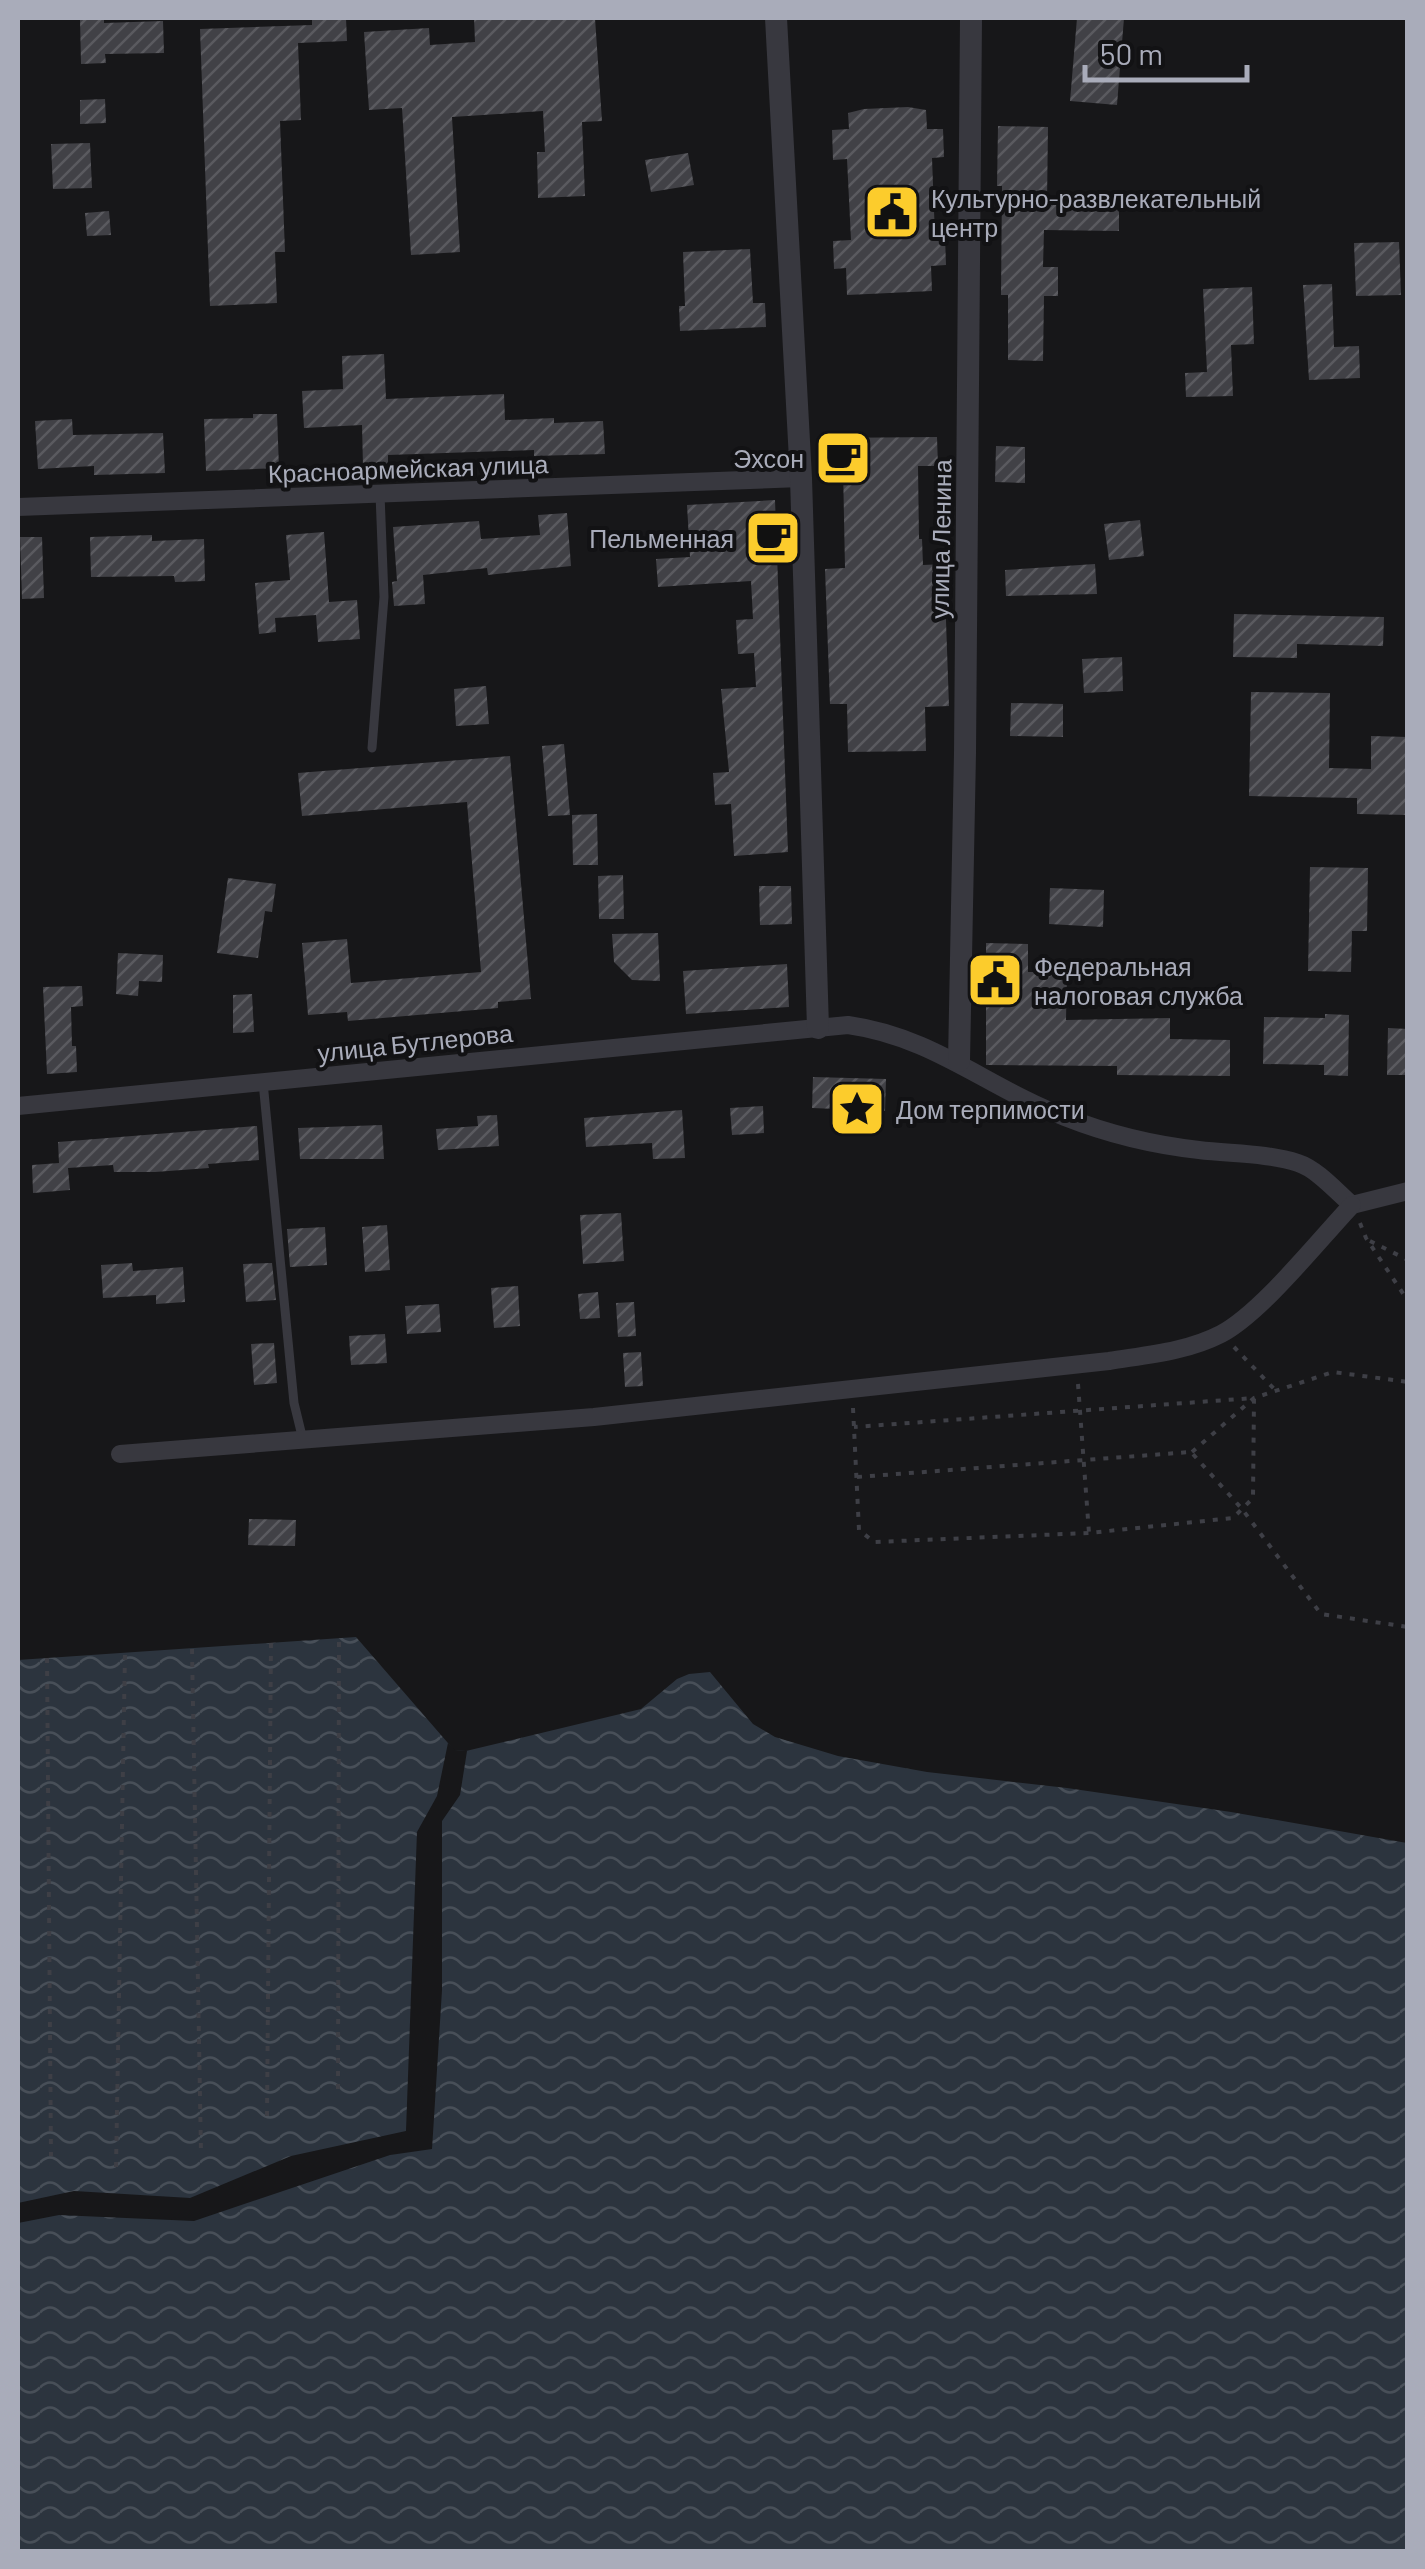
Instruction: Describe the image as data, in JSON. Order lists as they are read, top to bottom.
{
  "streets": {
    "street": ["Красноармейская улица", "улица Ленина", "улица Бутлерова"]
  },
  "crossings": [
    ["улица Ленина", "улица Бутлерова"]
  ],
  "places": {
    "public building": ["Культурно-развлекательный центр", "Федеральная налоговая служба"],
    "cafe": ["Эхсон", "Пельменная"],
    "place": ["Дом терпимости"]
  },
  "scale_bar": "50 m"
}
